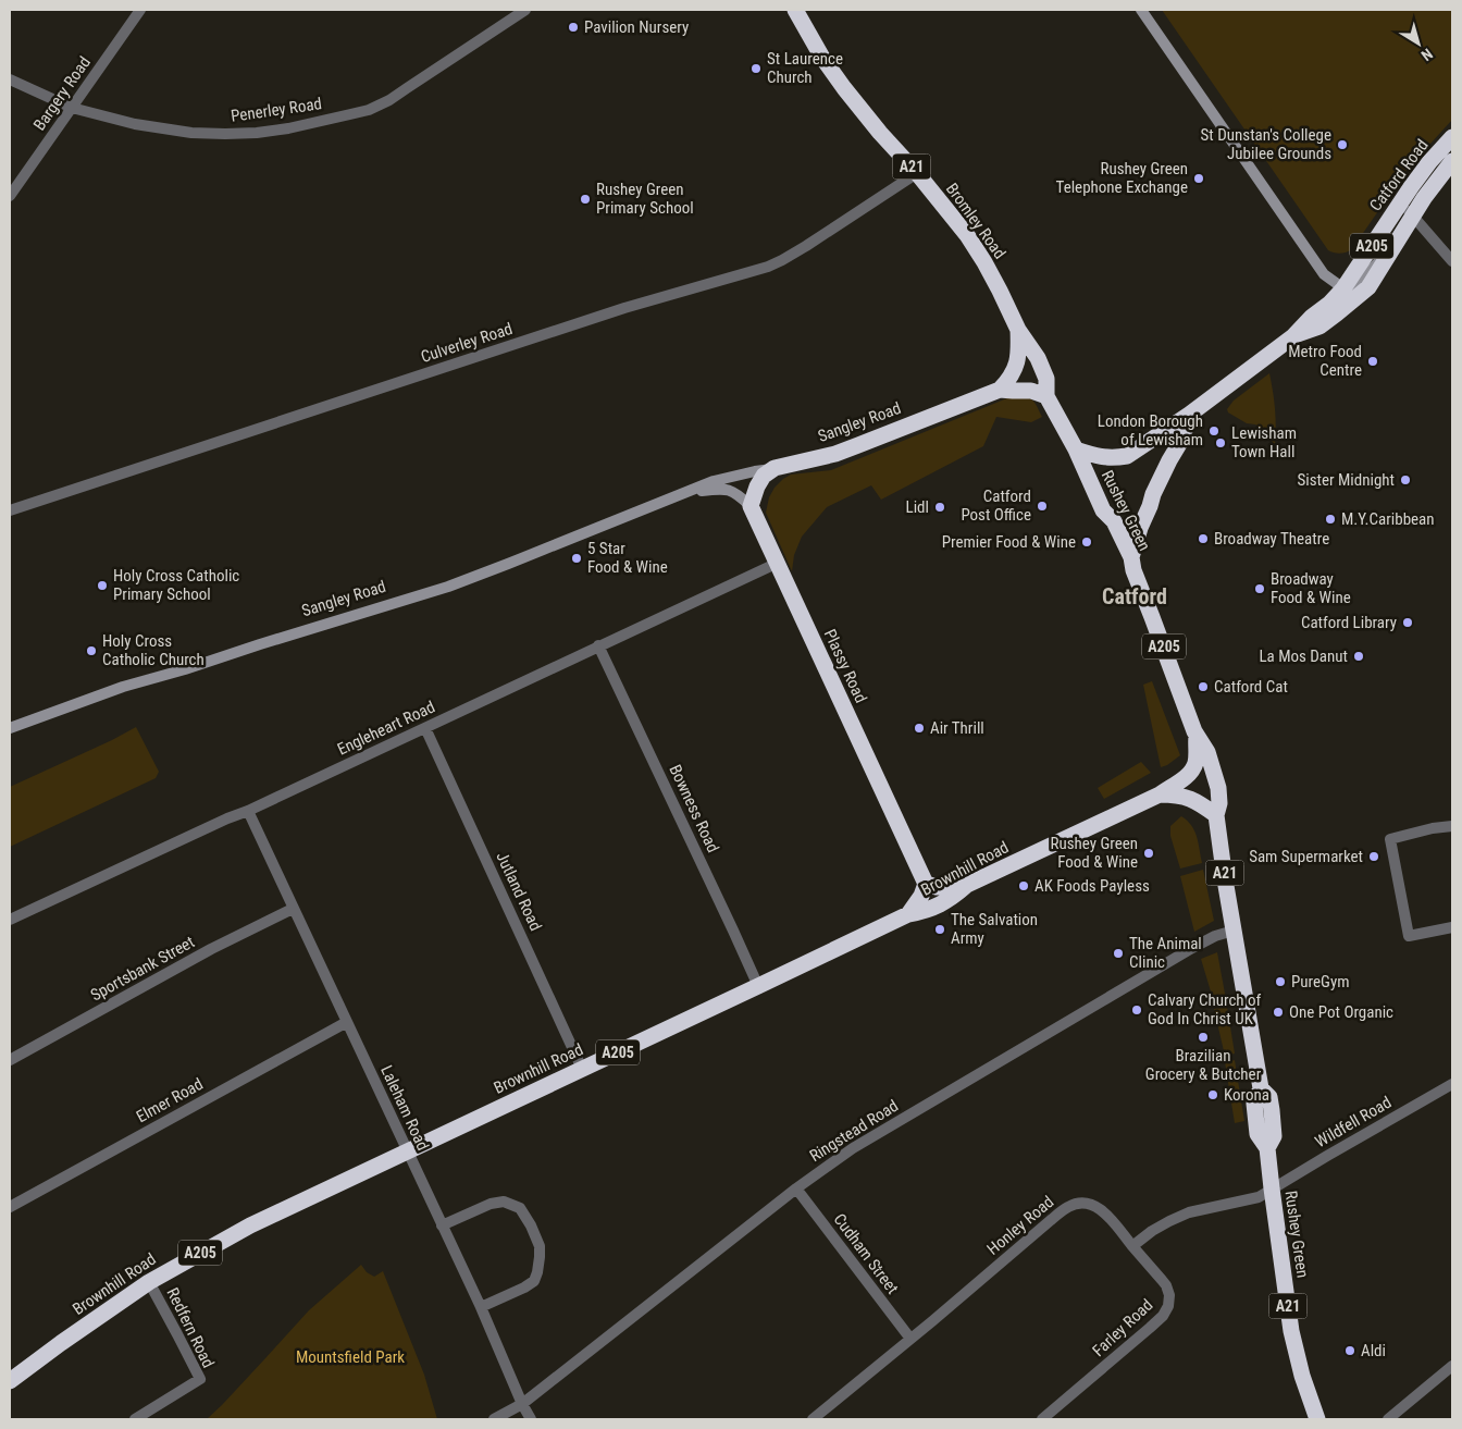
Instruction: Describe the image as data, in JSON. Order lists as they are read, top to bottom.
{
  "streets": {
    "highway": [
      "A21",
      "Catford Road",
      "Bromley Road",
      "A205",
      "Sangley Road",
      "Rushey Green",
      "Plassy Road",
      "Brownhill Road"
    ],
    "street": [
      "Bargery Road",
      "Penerley Road",
      "Culverley Road",
      "Engleheart Road",
      "Bowness Road",
      "Jutland Road",
      "Sportsbank Street",
      "Elmer Road",
      "Laleham Road",
      "Wildfell Road",
      "Ringstead Road",
      "Honley Road",
      "Cudham Street",
      "Redfern Road",
      "Farley Road"
    ]
  },
  "crossings": [
    ["Bargery Road", "Penerley Road"],
    ["Catford Road", "Rushey Green"],
    ["Bromley Road", "Culverley Road"],
    ["Bromley Road", "Sangley Road"],
    ["Bromley Road", "Rushey Green"],
    ["A205", "Plassy Road"],
    ["A205", "Brownhill Road"],
    ["Sangley Road", "Rushey Green"],
    ["Sangley Road", "Plassy Road"],
    ["Rushey Green", "Brownhill Road"],
    ["Rushey Green", "Wildfell Road"],
    ["Rushey Green", "Ringstead Road"],
    ["Plassy Road", "Engleheart Road"],
    ["Engleheart Road", "Bowness Road"],
    ["Engleheart Road", "Jutland Road"],
    ["Engleheart Road", "Laleham Road"],
    ["Bowness Road", "Brownhill Road"],
    ["Brownhill Road", "Jutland Road"],
    ["Brownhill Road", "Laleham Road"],
    ["Brownhill Road", "Redfern Road"],
    ["Sportsbank Street", "Laleham Road"],
    ["Elmer Road", "Laleham Road"],
    ["Laleham Road", "Ringstead Road"],
    ["Ringstead Road", "Cudham Street"],
    ["Honley Road", "Cudham Street"],
    ["Honley Road", "Farley Road"]
  ],
  "districts": ["Catford"],
  "parks": ["Mountsfield Park"],
  "places": [
    "Pavilion Nursery",
    "St Laurence Church",
    "St Dunstan's College Jubilee Grounds",
    "Rushey Green Telephone Exchange",
    "Rushey Green Primary School",
    "Metro Food Centre",
    "London Borough of Lewisham",
    "Lewisham Town Hall",
    "Sister Midnight",
    "Catford Post Office",
    "Lidl",
    "M.Y.Caribbean",
    "Broadway Theatre",
    "Premier Food & Wine",
    "5 Star Food & Wine",
    "Holy Cross Catholic Primary School",
    "Broadway Food & Wine",
    "Catford Library",
    "Holy Cross Catholic Church",
    "La Mos Danut",
    "Catford Cat",
    "Air Thrill",
    "Rushey Green Food & Wine",
    "Sam Supermarket",
    "AK Foods Payless",
    "The Salvation Army",
    "The Animal Clinic",
    "PureGym",
    "Calvary Church of God In Christ UK",
    "One Pot Organic",
    "Brazilian Grocery & Butcher",
    "Korona",
    "Aldi"
  ],
  "north": "bottom right"
}
